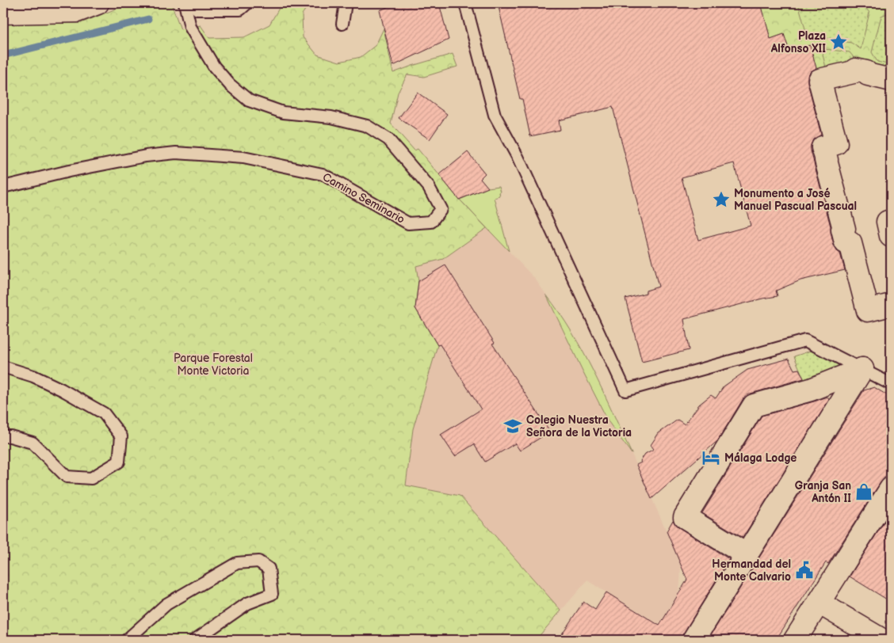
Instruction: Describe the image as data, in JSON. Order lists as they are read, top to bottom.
{
  "streets": {
    "lane": ["Camino Seminario"]
  },
  "parks": ["Parque Forestal Monte Victoria"],
  "places": {
    "place": ["Plaza Alfonso XII", "Monumento a José Manuel Pascual Pascual"],
    "school or university": ["Colegio Nuestra Señora de la Victoria"],
    "hotel": ["Málaga Lodge"],
    "shop": ["Granja San Antón II"],
    "public building": ["Hermandad del Monte Calvario"]
  }
}
